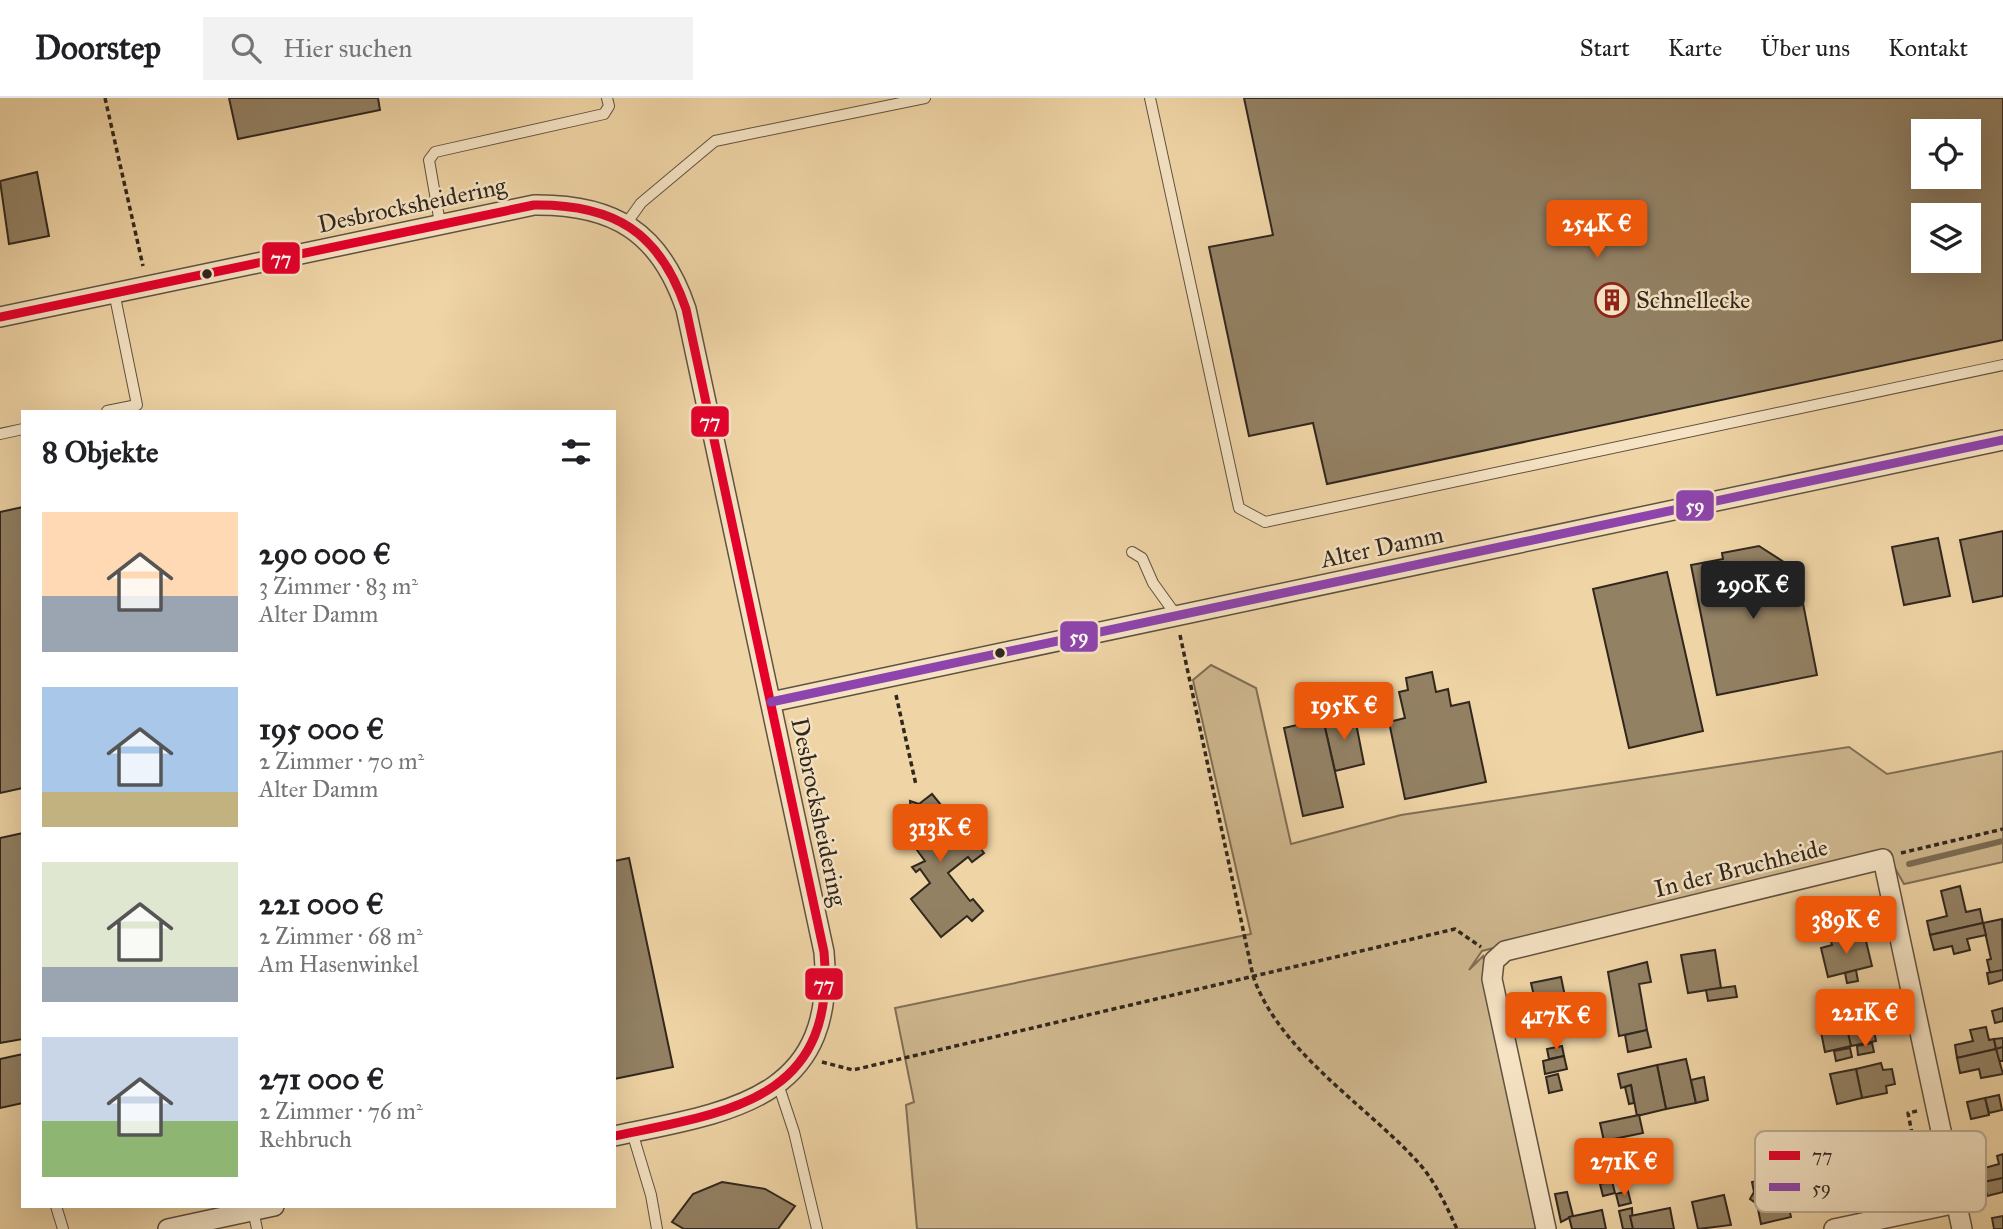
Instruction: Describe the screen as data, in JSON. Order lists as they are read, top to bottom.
{
  "streets": {
    "street": ["Desbrocksheidering", "Alter Damm", "In der Bruchheide"]
  },
  "crossings": [
    ["Desbrocksheidering", "Alter Damm"]
  ],
  "places": {
    "building": ["Schnellecke"]
  },
  "lines": ["transit line 77", "transit line 59"],
  "legend": ["77", "59"],
  "page": {
    "header": "Doorstep",
    "search": "Hier suchen",
    "nav": [
      "Start",
      "Karte",
      "Über uns",
      "Kontakt"
    ],
    "price": [
      "254K €",
      "290K €",
      "195K €",
      "313K €",
      "389K €",
      "221K €",
      "417K €",
      "271K €"
    ],
    "heading": "8 Objekte",
    "list": [
      {
        "name": "290 000 €",
        "note": "3 Zimmer · 83 m² · Alter Damm"
      },
      {
        "name": "195 000 €",
        "note": "2 Zimmer · 70 m² · Alter Damm"
      },
      {
        "name": "221 000 €",
        "note": "2 Zimmer · 68 m² · Am Hasenwinkel"
      },
      {
        "name": "271 000 €",
        "note": "2 Zimmer · 76 m² · Rehbruch"
      }
    ]
  }
}
